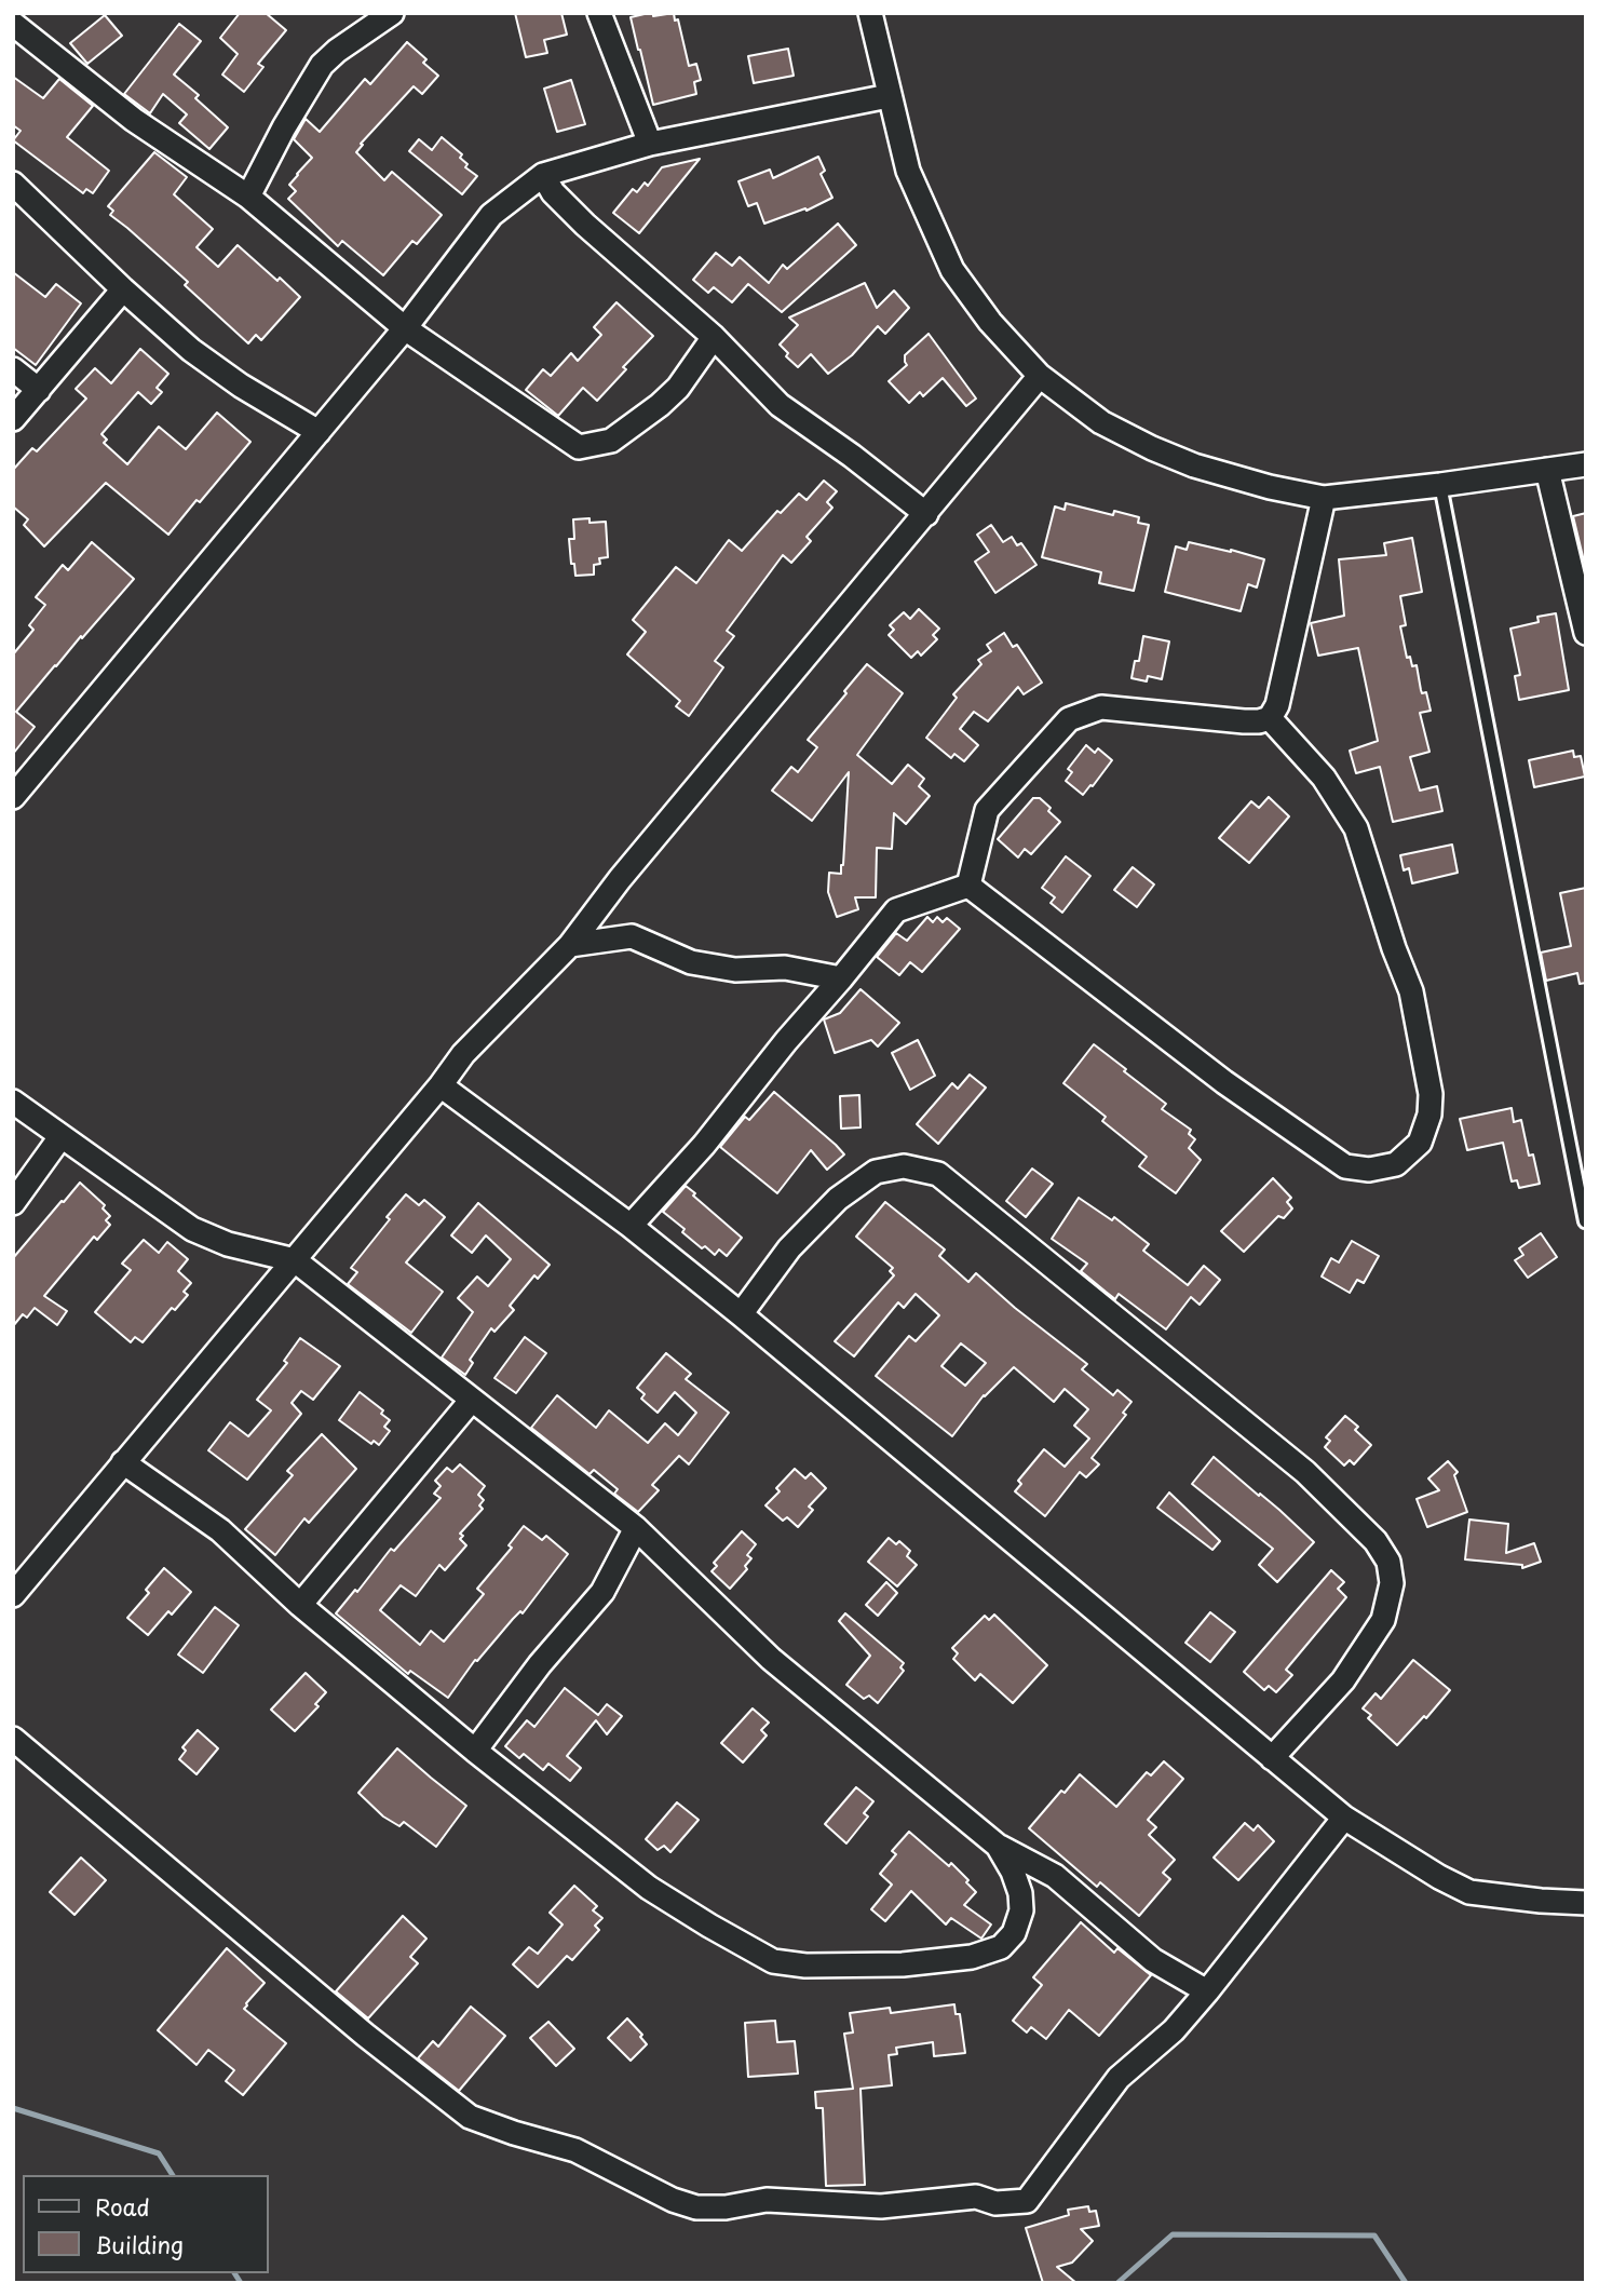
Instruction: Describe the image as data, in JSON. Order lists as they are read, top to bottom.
{
  "legend": ["Road", "Building"]
}
